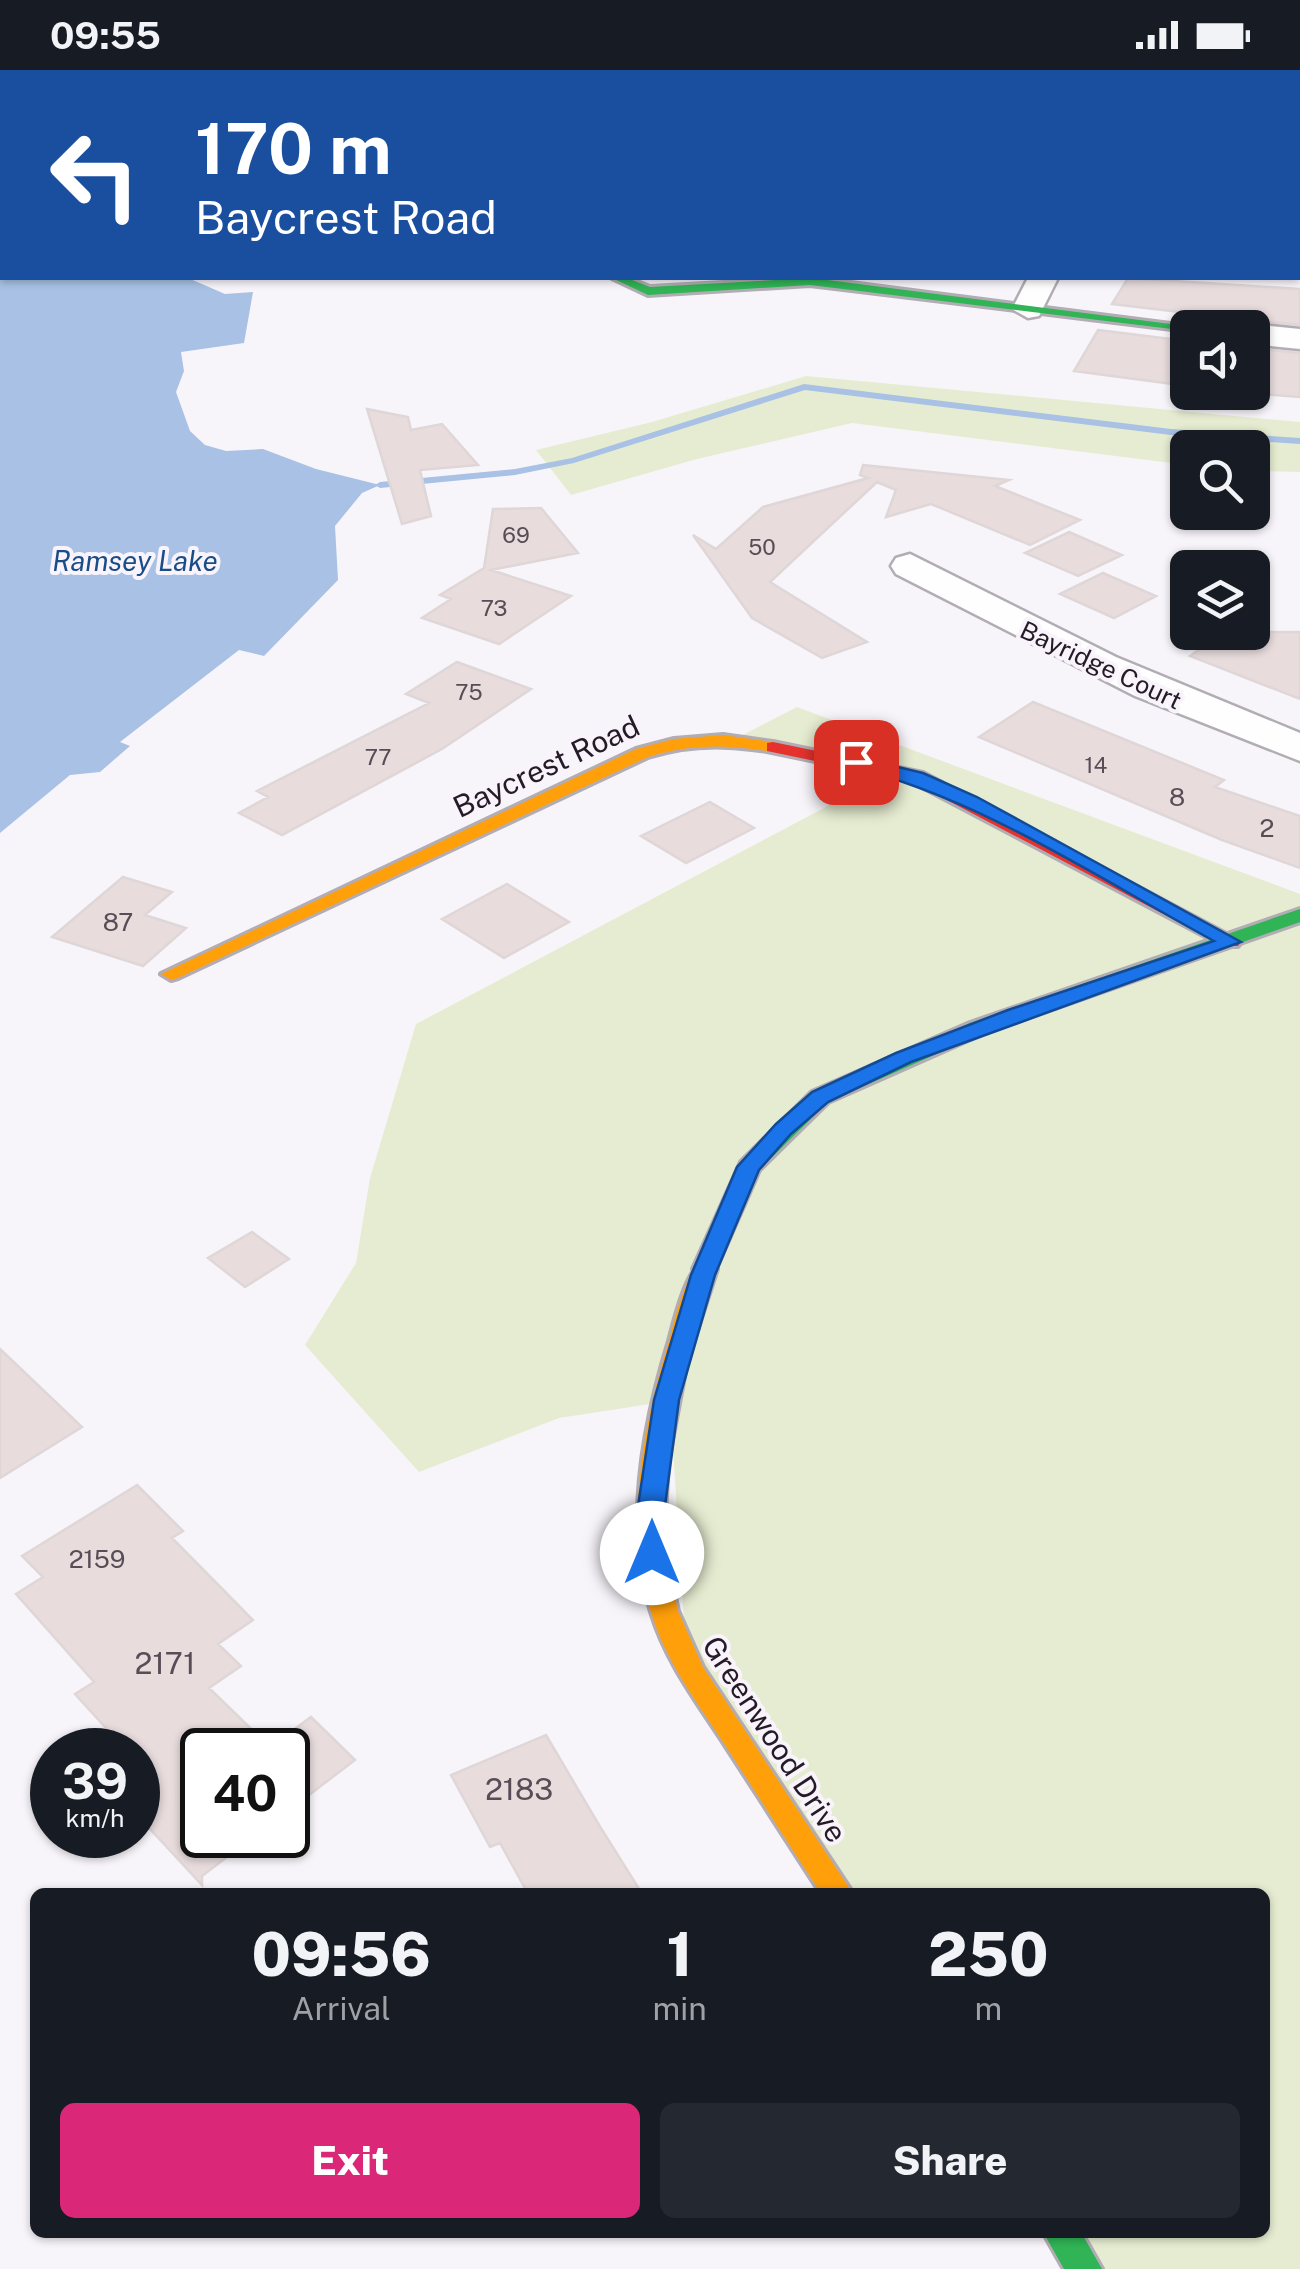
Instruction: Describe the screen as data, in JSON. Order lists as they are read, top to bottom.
{
  "streets": {
    "street": ["Bayridge Court", "Baycrest Road", "Greenwood Drive"]
  },
  "crossings": [
    ["Baycrest Road", "Greenwood Drive"]
  ],
  "water": ["Ramsey Lake"],
  "house_numbers": [
    "69",
    "50",
    "73",
    "75",
    "77",
    "14",
    "8",
    "2",
    "87",
    "2159",
    "2171",
    "2183"
  ],
  "page": {
    "status": "09:55",
    "turn": ["170 m", "Baycrest Road"],
    "speed": "39 km/h",
    "limit": "40",
    "eta": [
      "09:56",
      "Arrival",
      "1",
      "min",
      "250",
      "m"
    ],
    "buttons": ["Exit", "Share"]
  }
}
